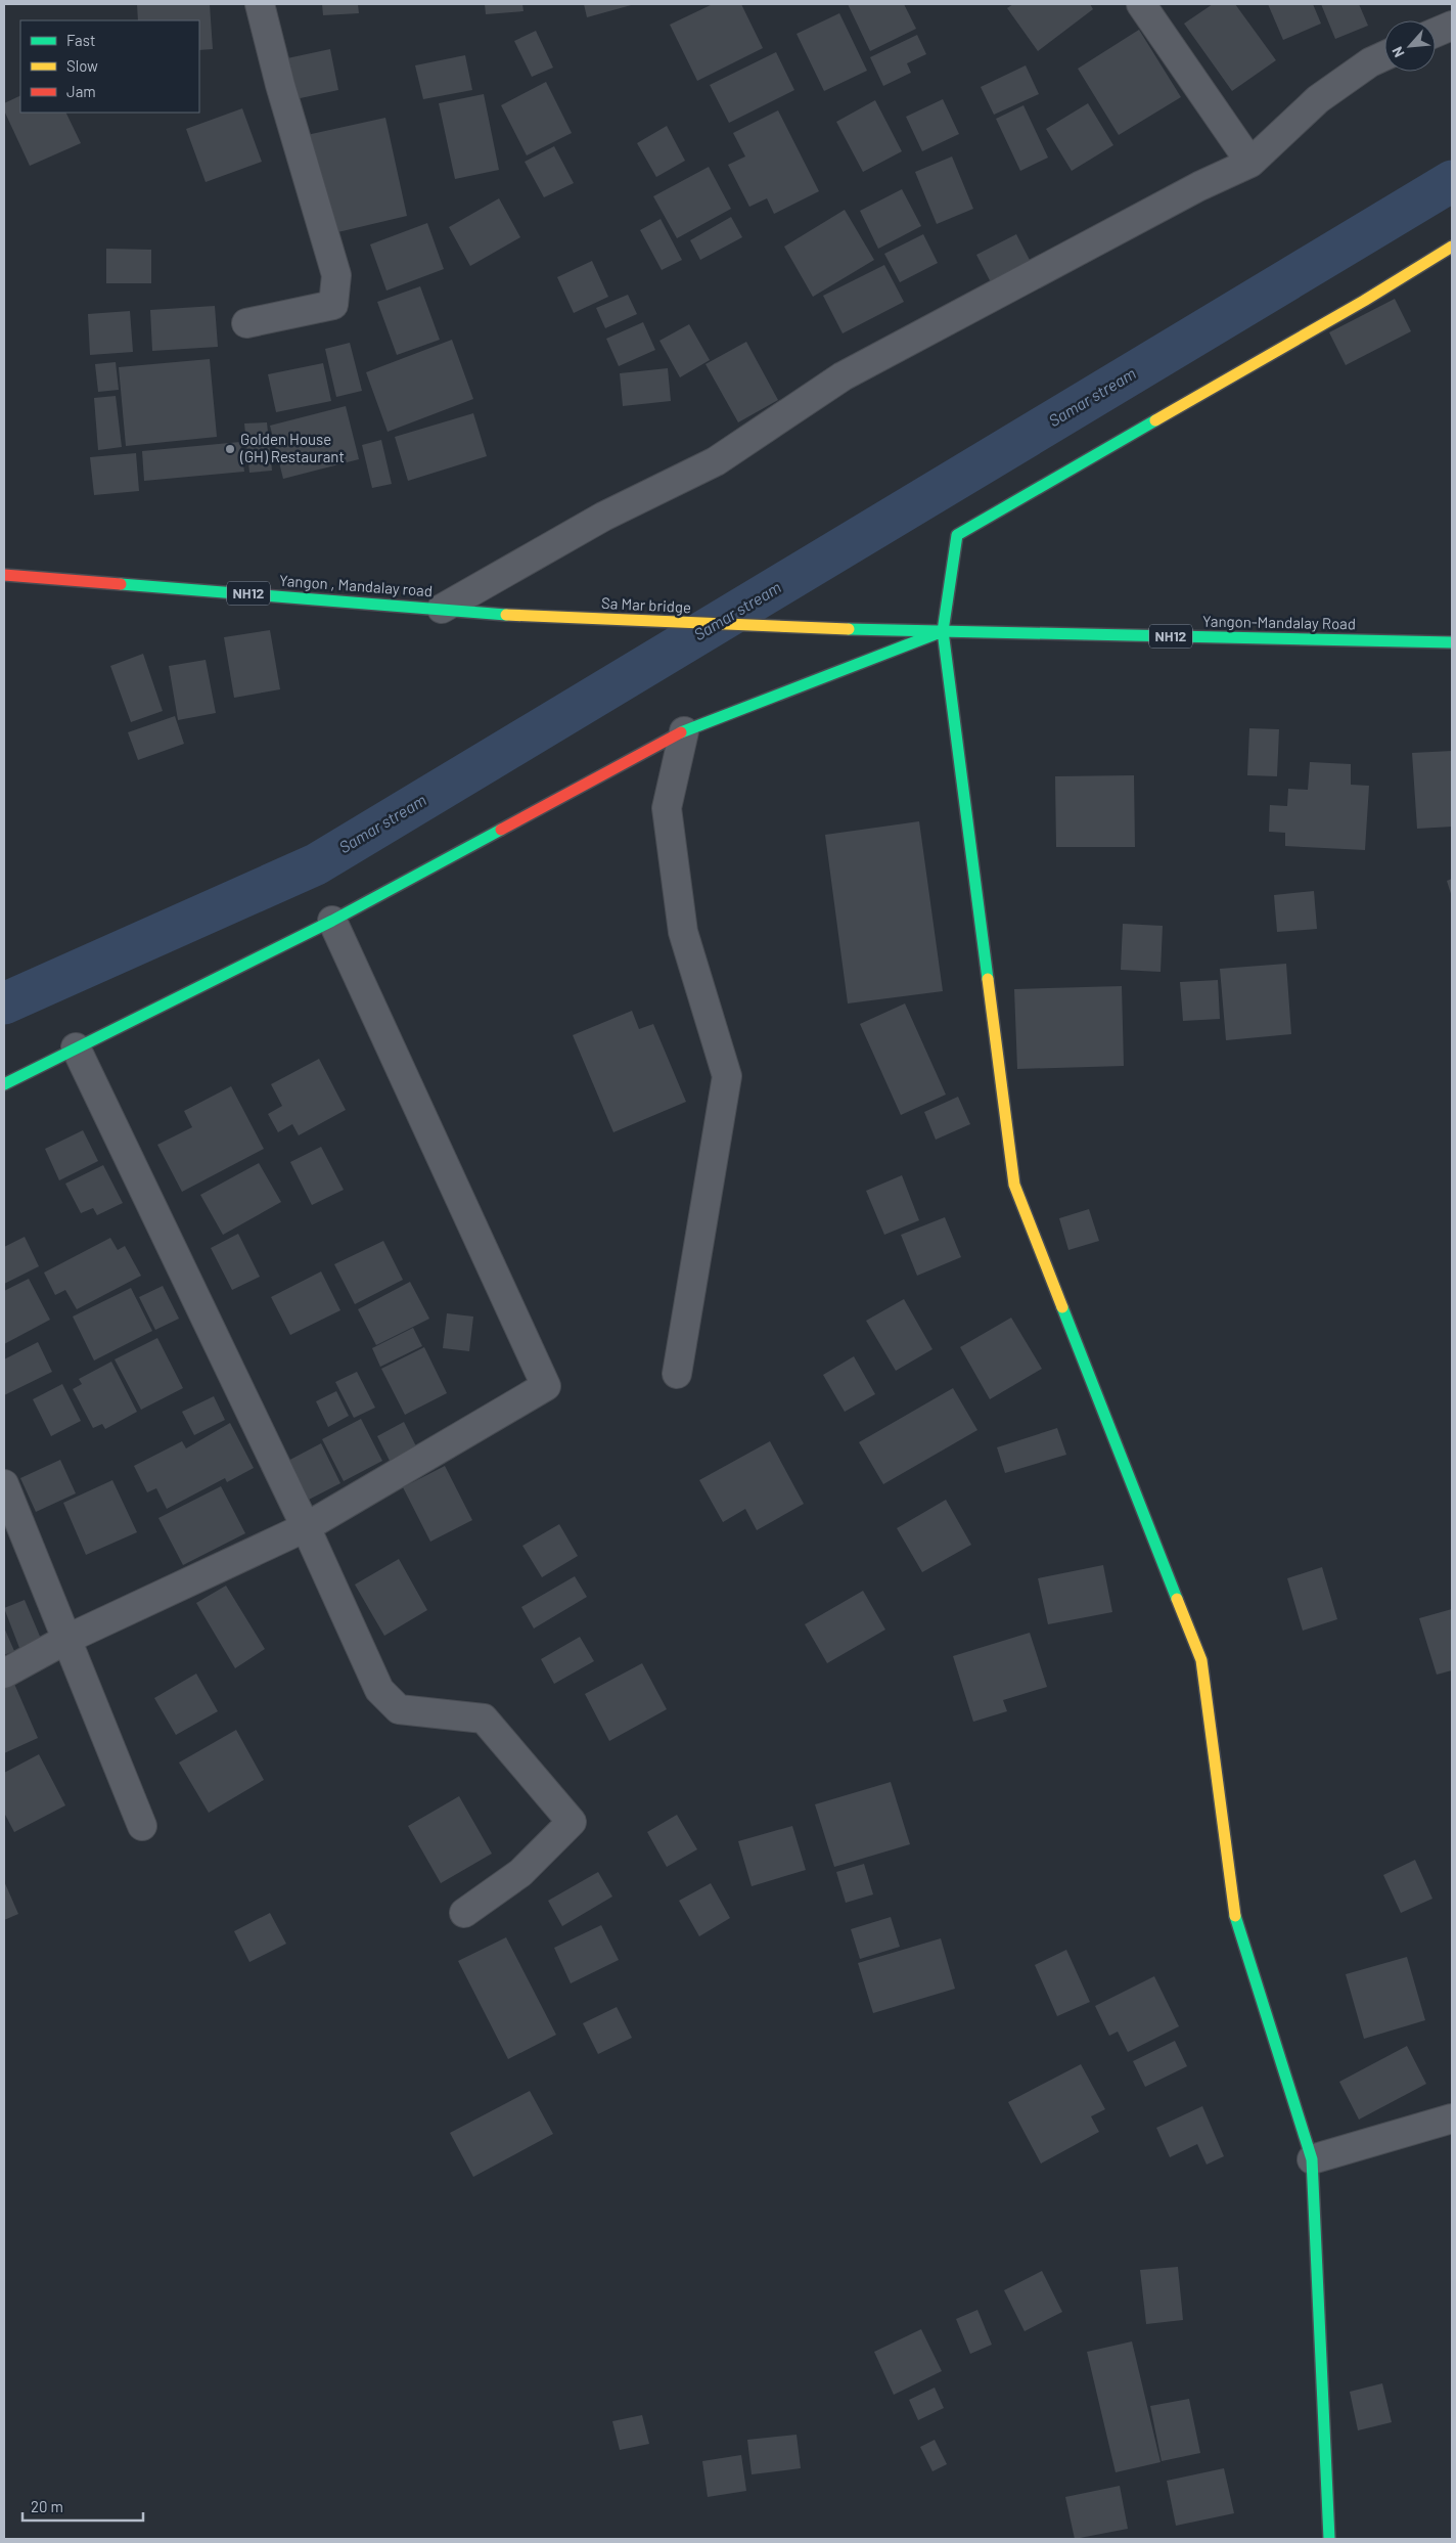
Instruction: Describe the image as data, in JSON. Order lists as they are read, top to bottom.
{
  "streets": {
    "main road": [
      "Yangon , Mandalay road",
      "NH12",
      "Sa Mar bridge",
      "Yangon-Mandalay Road"
    ]
  },
  "crossings": [
    ["Yangon , Mandalay road", "Sa Mar bridge"],
    ["Sa Mar bridge", "Yangon-Mandalay Road"]
  ],
  "water": ["Samar stream"],
  "places": ["Golden House (GH) Restaurant"],
  "legend": ["Fast", "Slow", "Jam"],
  "scale_bar": "20 m",
  "north": "bottom left"
}
